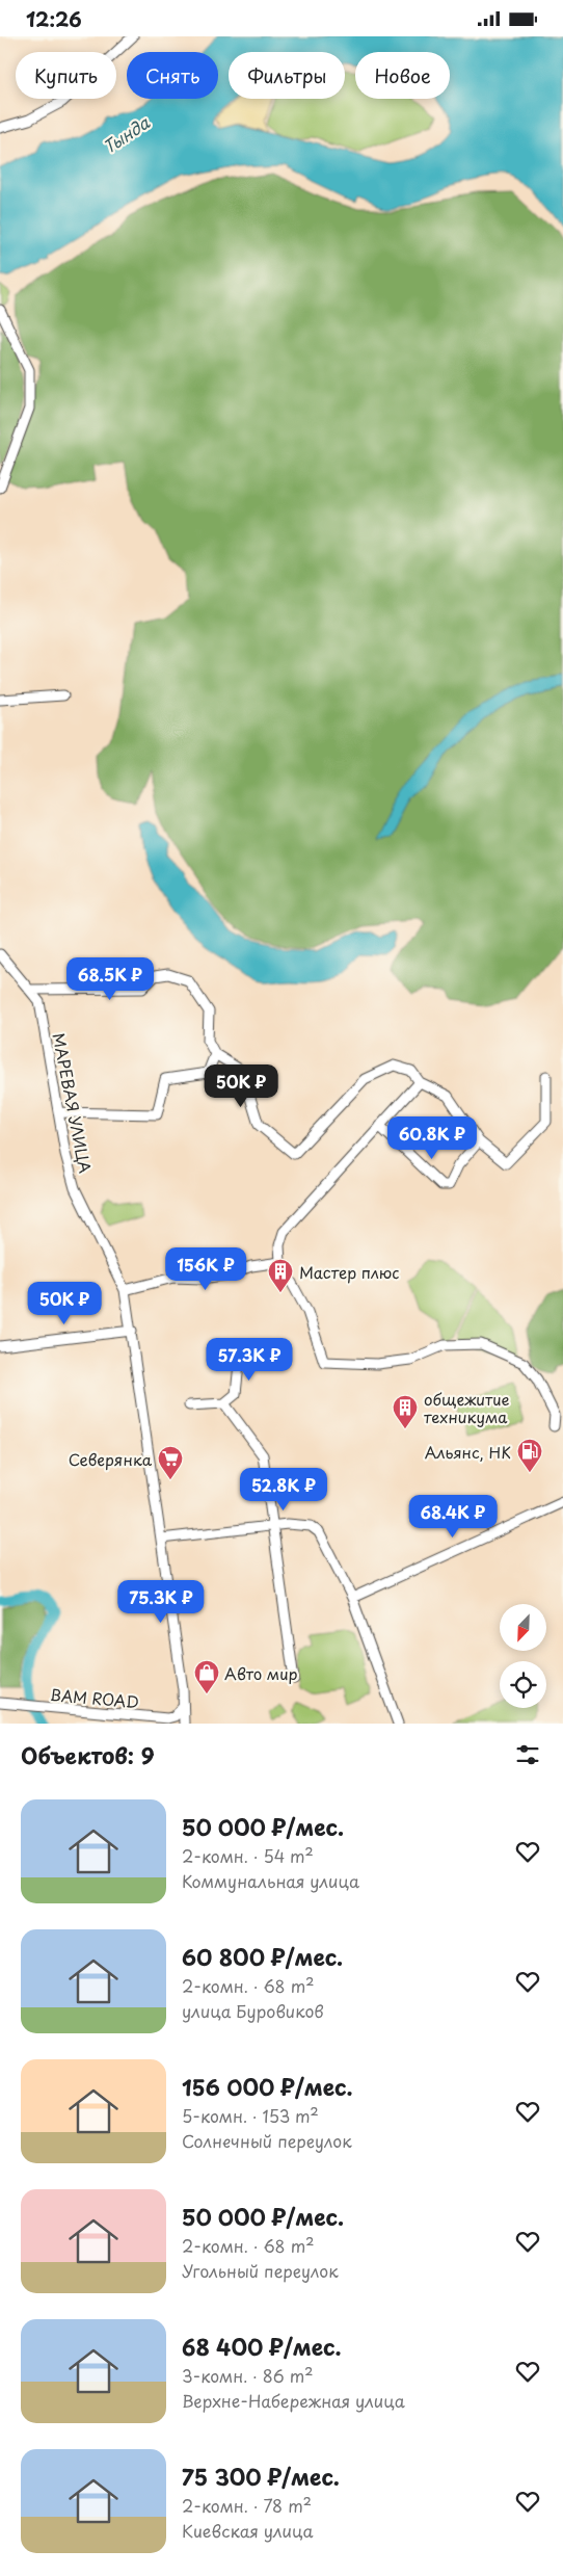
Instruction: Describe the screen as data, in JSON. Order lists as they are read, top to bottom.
{
  "streets": {
    "street": ["МАРЕВАЯ УЛИЦА", "BAM ROAD"]
  },
  "crossings": [
    ["МАРЕВАЯ УЛИЦА", "BAM ROAD"]
  ],
  "water": ["Тында"],
  "places": {
    "building": ["Мастер плюс", "общежитие техникума"],
    "fuel station": ["Альянс, НК"],
    "supermarket": ["Северянка"],
    "shop": ["Авто мир"]
  },
  "north": "bottom left",
  "page": {
    "status": "12:26",
    "chip": [
      "Купить",
      "Снять",
      "Фильтры",
      "Новое"
    ],
    "price": [
      "68.5K ₽",
      "50K ₽",
      "60.8K ₽",
      "156K ₽",
      "50K ₽",
      "57.3K ₽",
      "52.8K ₽",
      "68.4K ₽",
      "75.3K ₽"
    ],
    "heading": "Объектов: 9",
    "list": [
      {
        "name": "50 000 ₽/мес.",
        "note": "2-комн. · 54 m² · Коммунальная улица"
      },
      {
        "name": "60 800 ₽/мес.",
        "note": "2-комн. · 68 m² · улица Буровиков"
      },
      {
        "name": "156 000 ₽/мес.",
        "note": "5-комн. · 153 m² · Солнечный переулок"
      },
      {
        "name": "50 000 ₽/мес.",
        "note": "2-комн. · 68 m² · Угольный переулок"
      },
      {
        "name": "68 400 ₽/мес.",
        "note": "3-комн. · 86 m² · Верхне-Набережная улица"
      },
      {
        "name": "75 300 ₽/мес.",
        "note": "2-комн. · 78 m² · Киевская улица"
      }
    ]
  }
}
